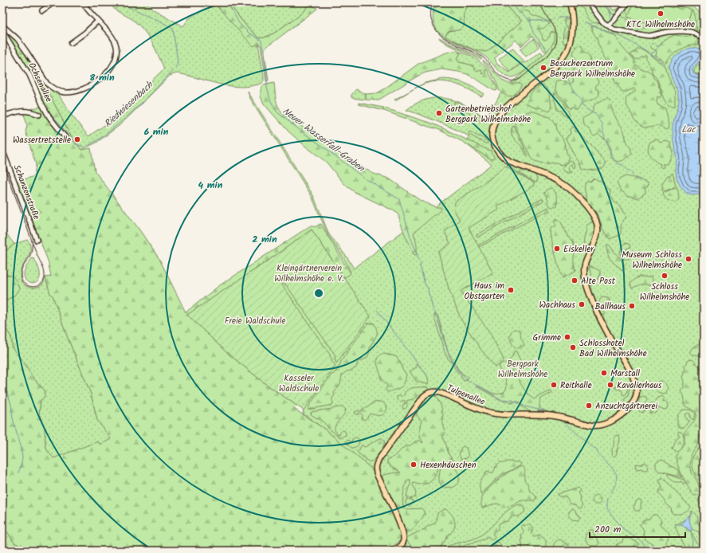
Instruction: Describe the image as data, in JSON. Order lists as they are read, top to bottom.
{
  "streets": {
    "main road": ["Tulpenallee"],
    "street": ["Ochsenallee", "Schanzenstraße"]
  },
  "water": ["Riedwiesenbach", "Lac", "Neuer Wasserfall-Graben"],
  "parks": [
    "Kleingärtnerverein Wilhelmshöhe e. V.",
    "Freie Waldschule",
    "Bergpark Wilhelmshöhe",
    "Kasseler Waldschule"
  ],
  "places": [
    "KTC Wilhelmshöhe",
    "Besucherzentrum Bergpark Wilhelmshöhe",
    "Gartenbetriebshof Bergpark Wilhelmshöhe",
    "Wassertretstelle",
    "Eiskeller",
    "Museum Schloss Wilhelmshöhe",
    "Schloss Wilhelmshöhe",
    "Alte Post",
    "Haus im Obstgarten",
    "Wachhaus",
    "Ballhaus",
    "Grimme",
    "Schlosshotel Bad Wilhelmshöhe",
    "Marstall",
    "Reithalle",
    "Kavalierhaus",
    "Anzuchtgärtnerei",
    "Hexenhäuschen"
  ],
  "scale_bar": "200 m",
  "rings": [
    "8 min",
    "6 min",
    "4 min",
    "2 min"
  ]
}
